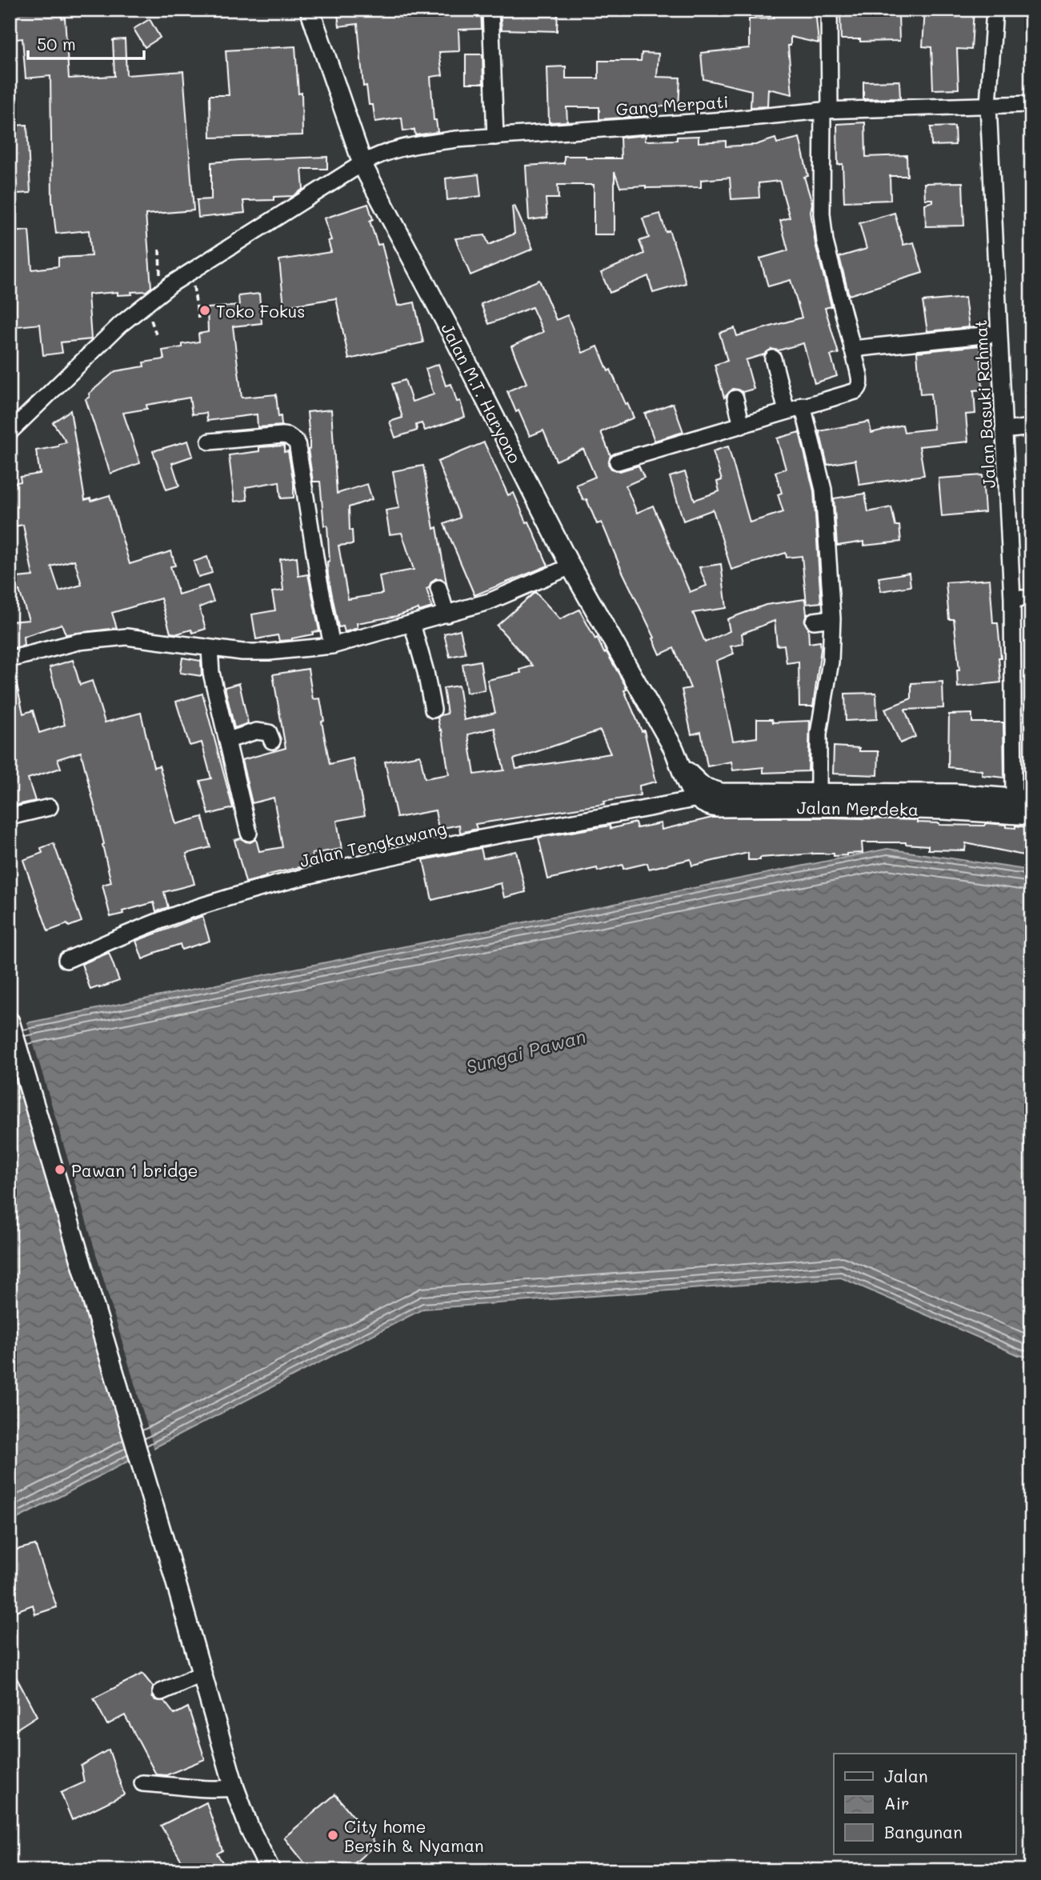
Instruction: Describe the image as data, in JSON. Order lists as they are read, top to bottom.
{
  "streets": {
    "main road": ["Jalan M.T. Haryono", "Jalan Merdeka"],
    "street": ["Gang Merpati", "Jalan Basuki Rahmat", "Jalan Tengkawang"]
  },
  "crossings": [
    ["Gang Merpati", "Jalan M.T. Haryono"],
    ["Gang Merpati", "Jalan Basuki Rahmat"],
    ["Jalan M.T. Haryono", "Jalan Merdeka"],
    ["Jalan M.T. Haryono", "Jalan Tengkawang"],
    ["Jalan Basuki Rahmat", "Jalan Merdeka"],
    ["Jalan Merdeka", "Jalan Tengkawang"]
  ],
  "water": ["Sungai Pawan"],
  "places": ["Toko Fokus", "Pawan 1 bridge", "City home Bersih & Nyaman"],
  "legend": ["Jalan", "Air", "Bangunan"],
  "scale_bar": "50 m"
}
